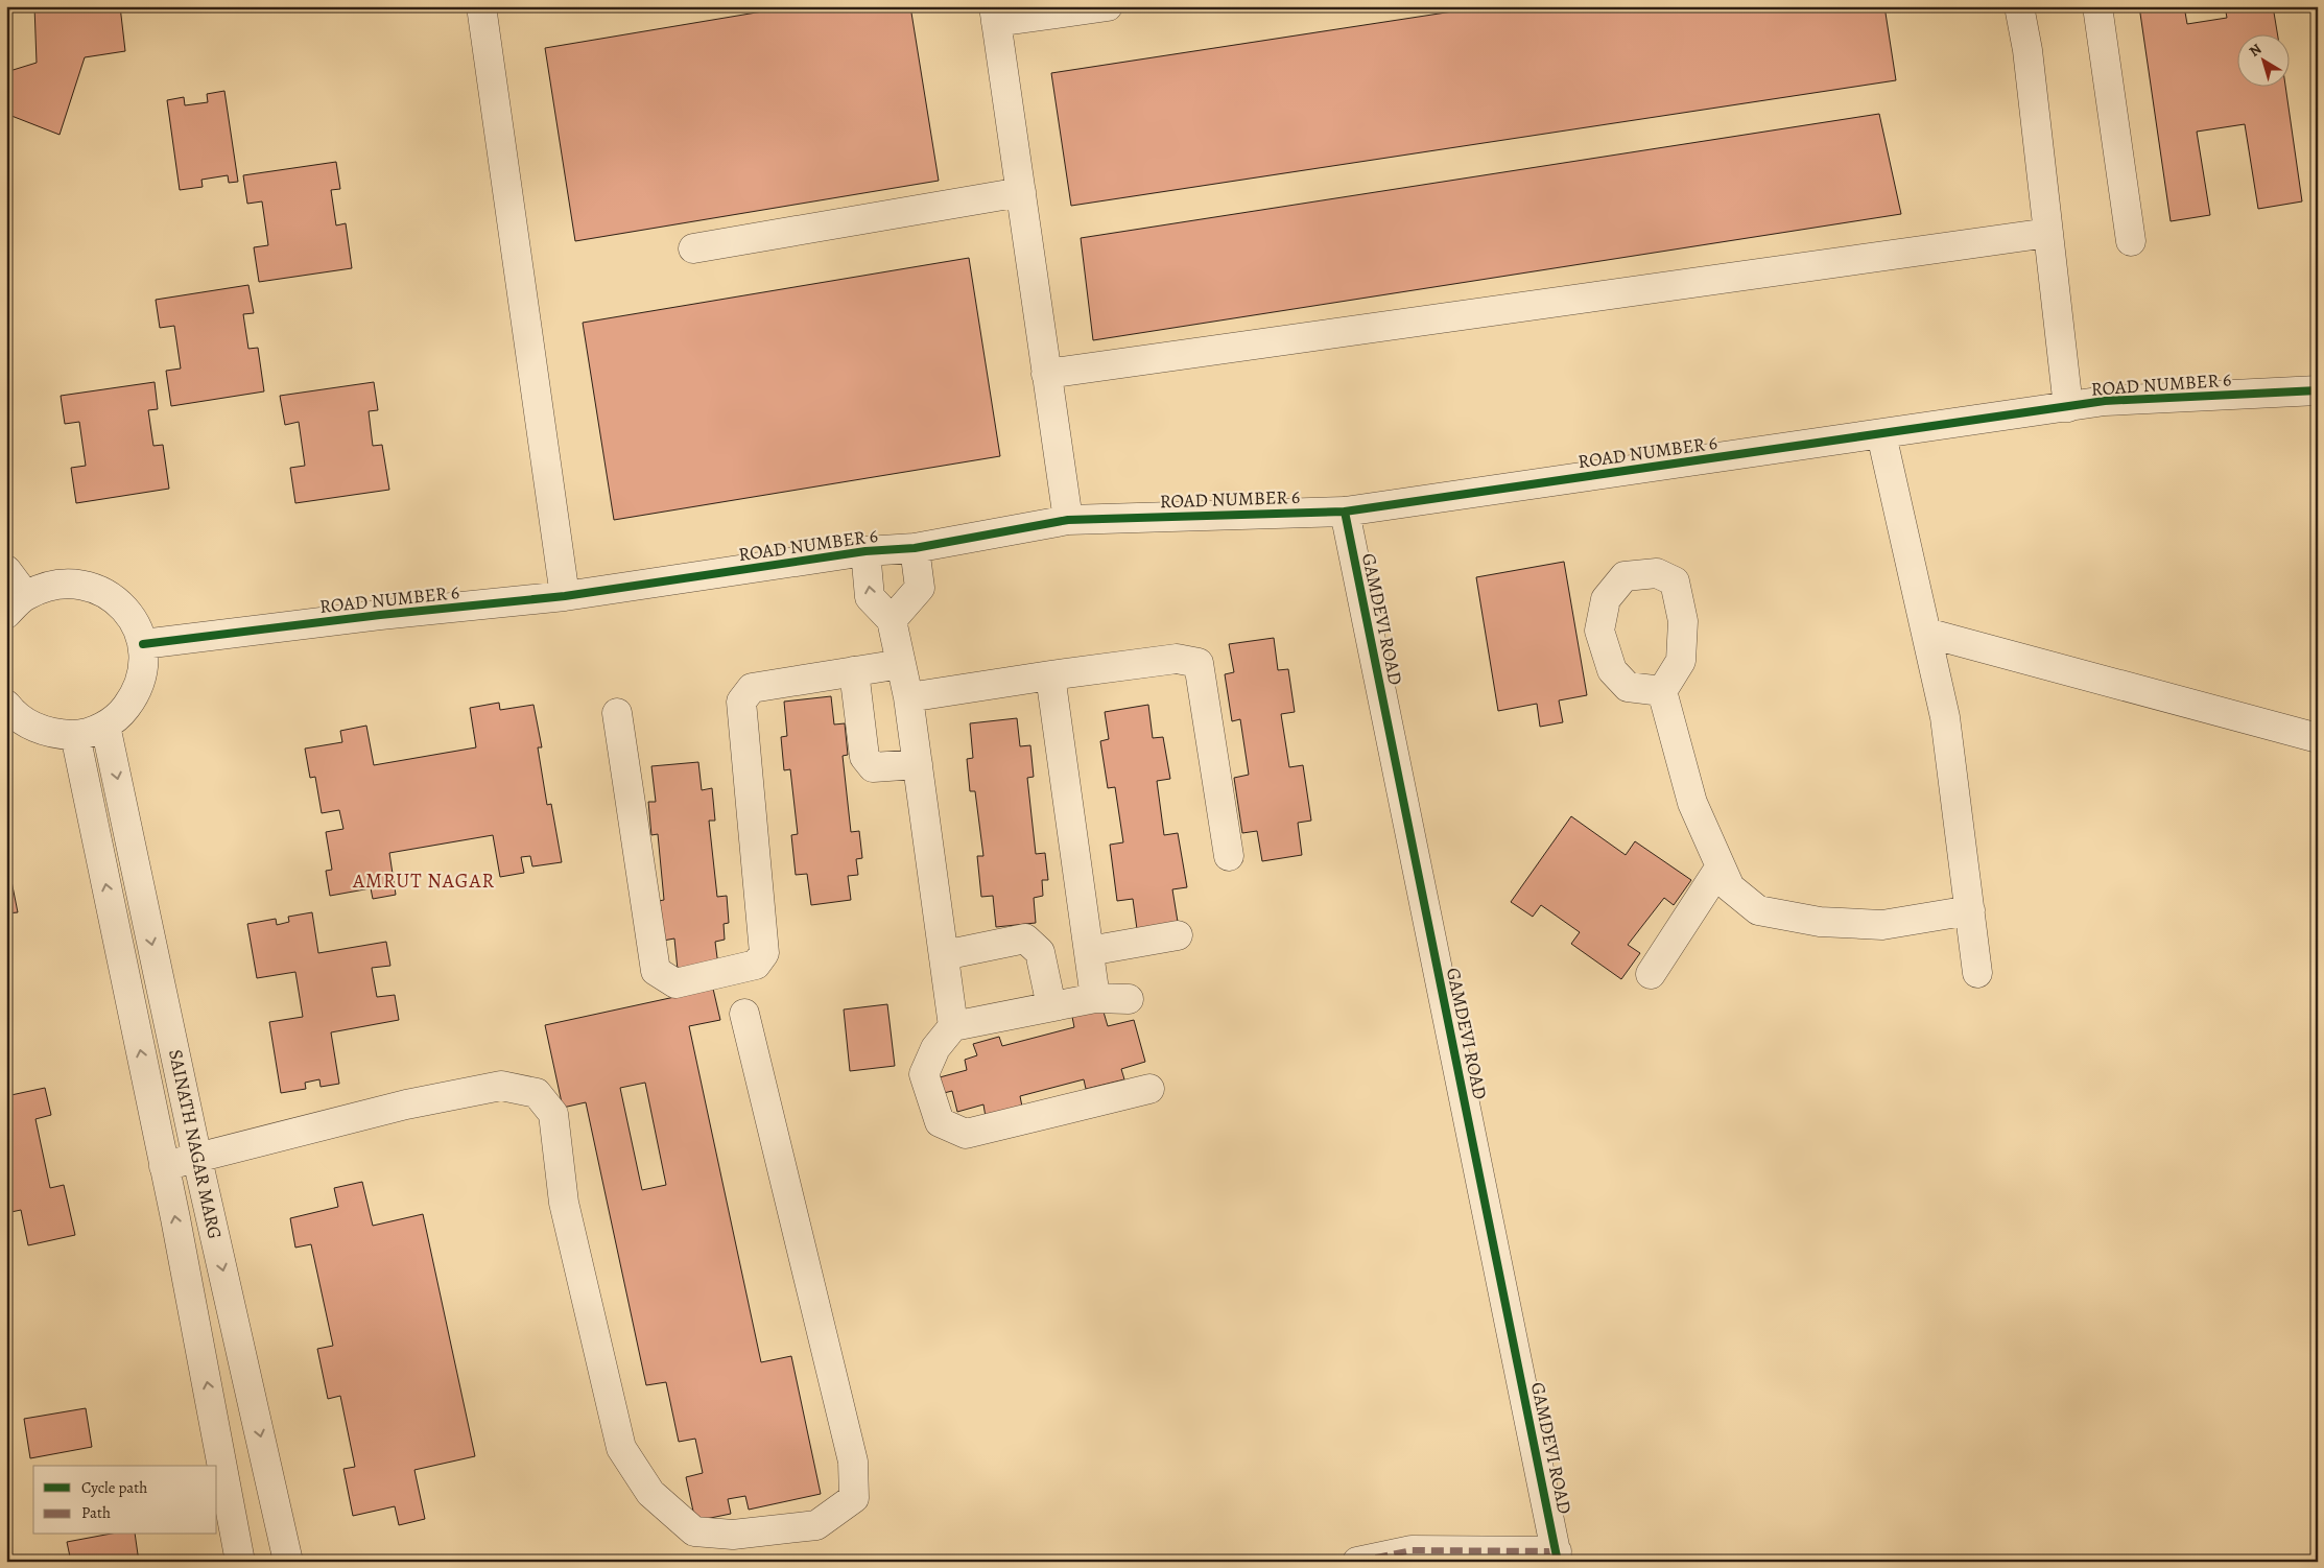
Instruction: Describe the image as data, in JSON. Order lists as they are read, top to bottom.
{
  "streets": {
    "street": ["ROAD NUMBER 6", "GAMDEVI ROAD", "SAINATH NAGAR MARG"]
  },
  "crossings": [
    ["ROAD NUMBER 6", "GAMDEVI ROAD"]
  ],
  "districts": ["AMRUT NAGAR"],
  "legend": ["Cycle path", "Path"],
  "north": "top left"
}
